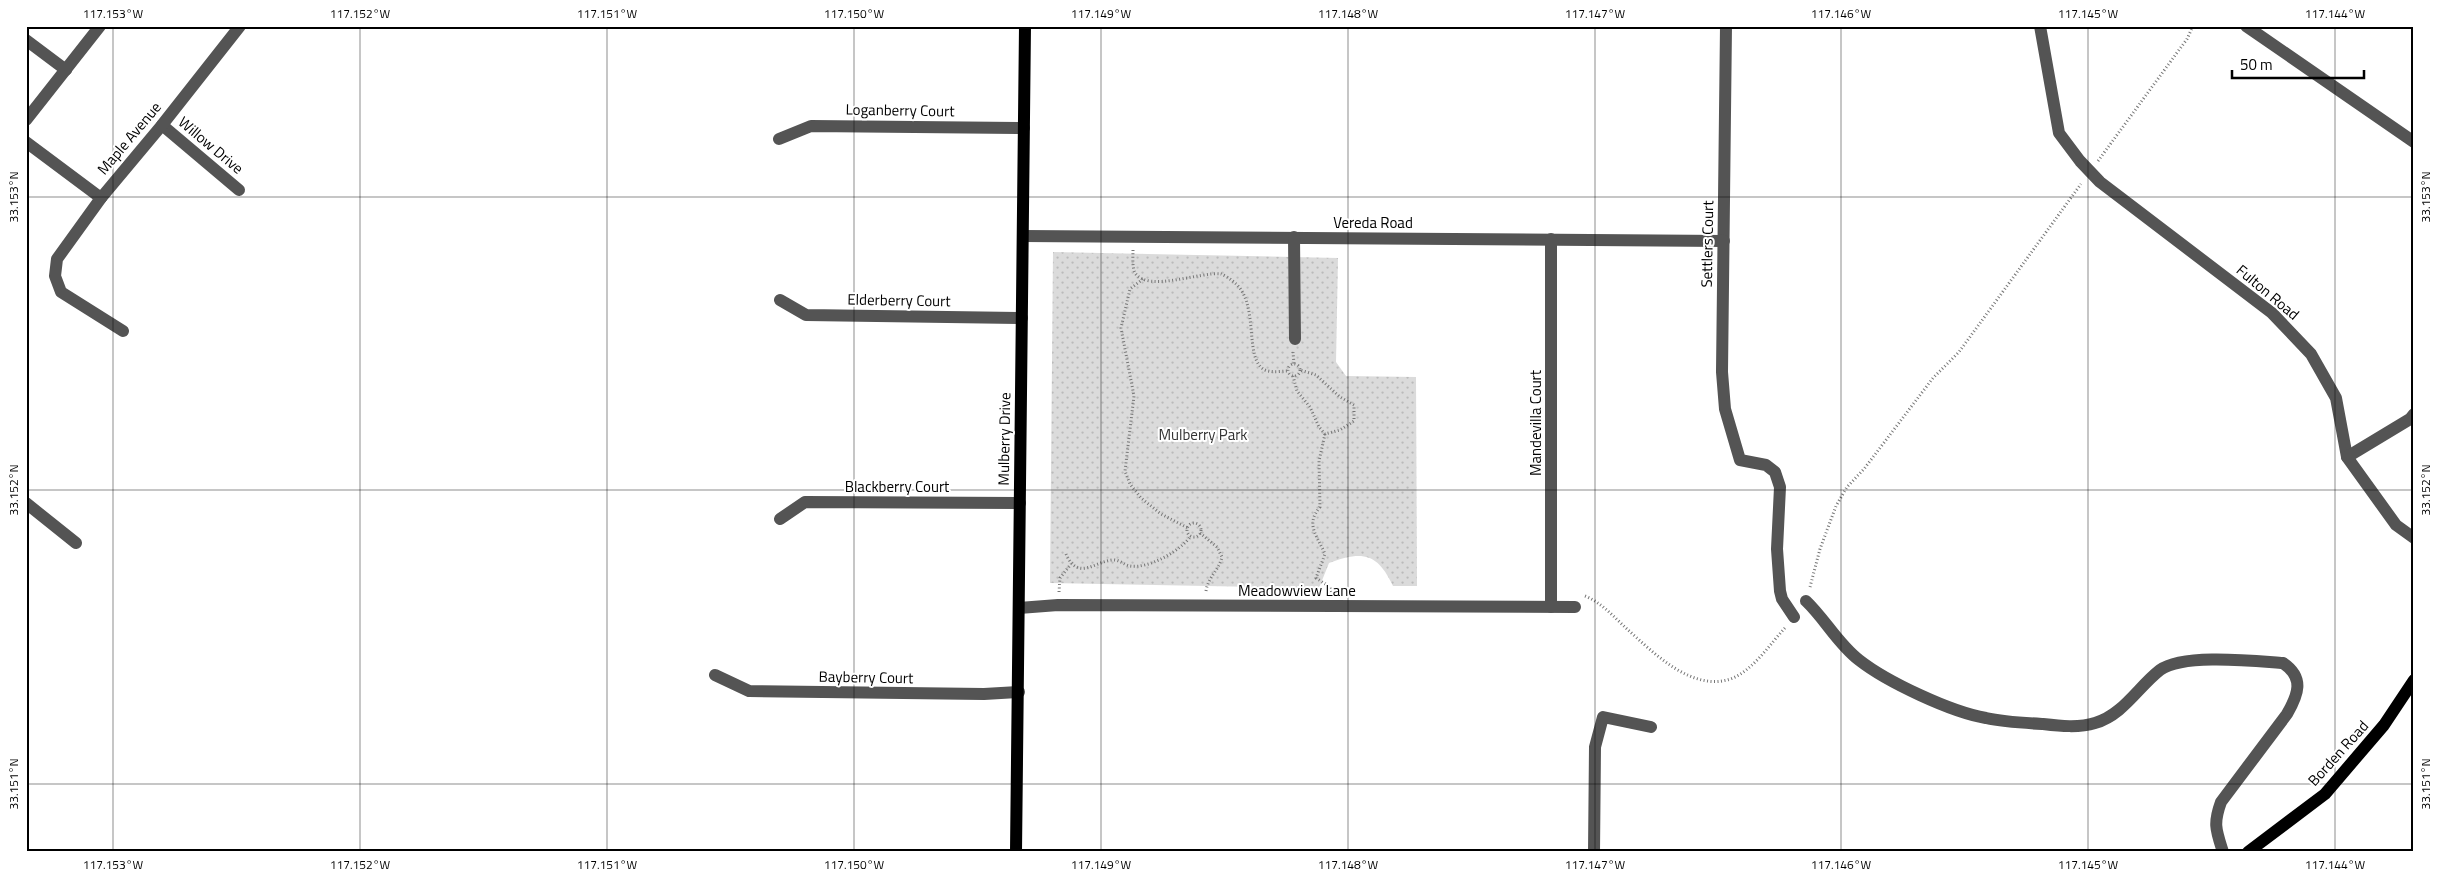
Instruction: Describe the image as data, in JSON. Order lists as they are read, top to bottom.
{
  "streets": {
    "main road": ["Mulberry Drive", "Borden Road"],
    "street": [
      "Loganberry Court",
      "Maple Avenue",
      "Willow Drive",
      "Vereda Road",
      "Settlers Court",
      "Fulton Road",
      "Elderberry Court",
      "Mandevilla Court",
      "Blackberry Court",
      "Meadowview Lane",
      "Bayberry Court"
    ]
  },
  "crossings": [
    ["Loganberry Court", "Mulberry Drive"],
    ["Maple Avenue", "Willow Drive"],
    ["Vereda Road", "Settlers Court"],
    ["Vereda Road", "Mandevilla Court"],
    ["Vereda Road", "Mulberry Drive"],
    ["Elderberry Court", "Mulberry Drive"],
    ["Mandevilla Court", "Meadowview Lane"],
    ["Mulberry Drive", "Blackberry Court"],
    ["Mulberry Drive", "Meadowview Lane"],
    ["Mulberry Drive", "Bayberry Court"]
  ],
  "parks": ["Mulberry Park"],
  "scale_bar": "50 m",
  "coordinates": [
    "117.153°W",
    "117.152°W",
    "117.151°W",
    "117.150°W",
    "117.149°W",
    "117.148°W",
    "117.147°W",
    "117.146°W",
    "117.145°W",
    "117.144°W",
    "33.153°N",
    "33.152°N",
    "33.151°N"
  ]
}
